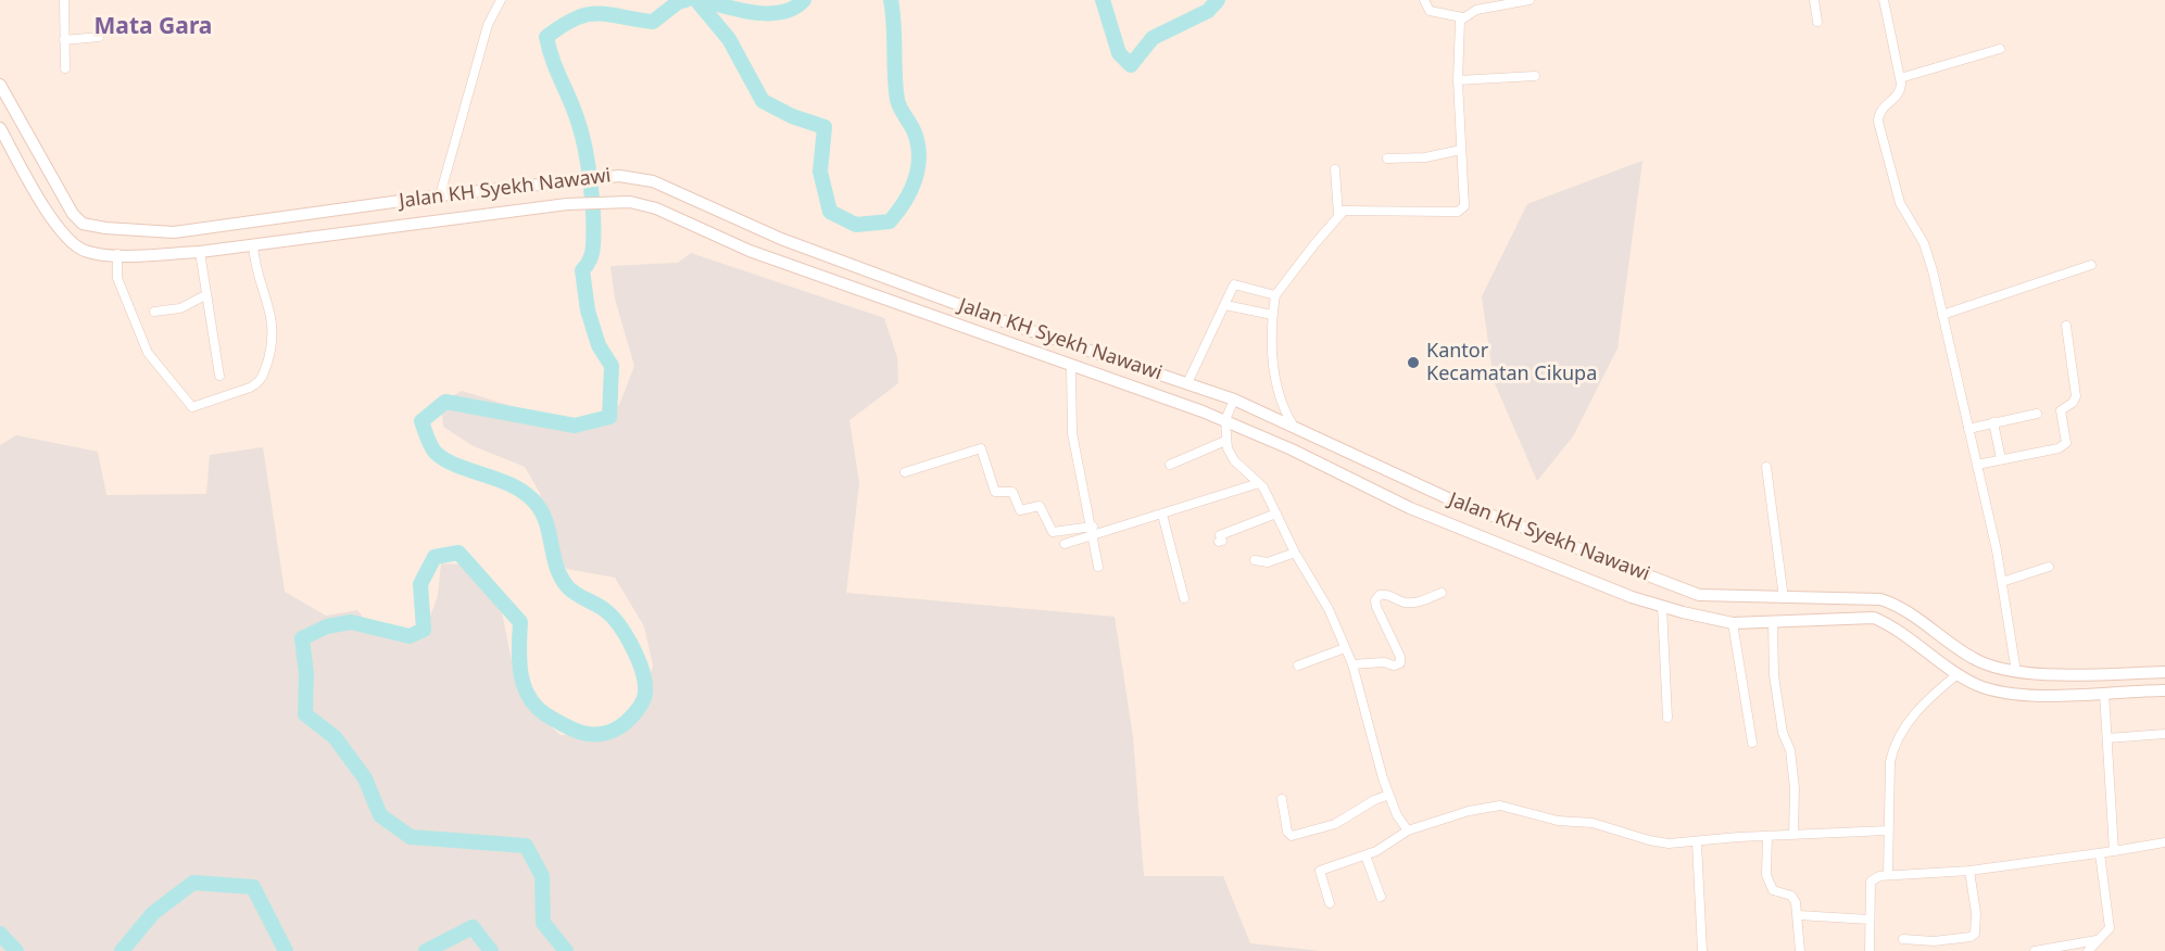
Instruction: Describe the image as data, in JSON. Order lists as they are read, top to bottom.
{
  "streets": {
    "main road": ["Jalan KH Syekh Nawawi"]
  },
  "districts": ["Mata Gara"],
  "places": ["Kantor Kecamatan Cikupa"]
}
